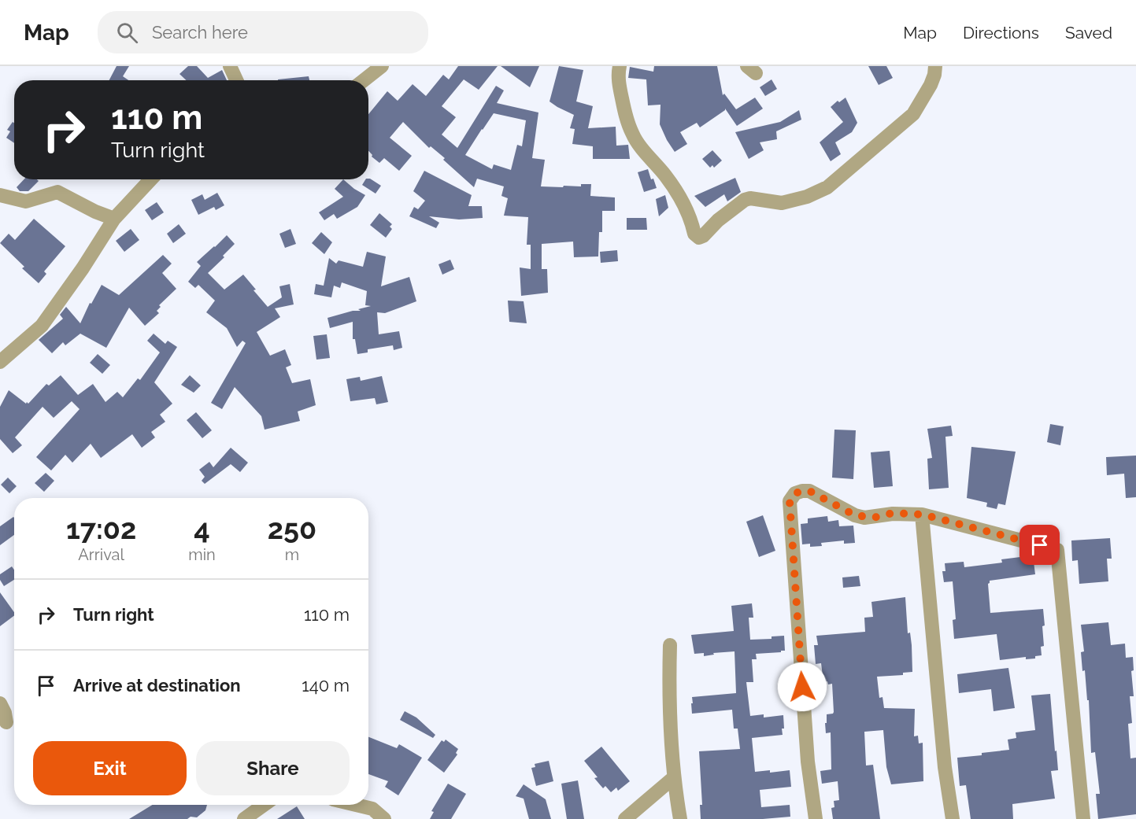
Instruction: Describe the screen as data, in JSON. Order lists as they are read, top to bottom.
{
  "page": {
    "header": "Map",
    "search": "Search here",
    "nav": ["Map", "Directions", "Saved"],
    "turn": ["110 m", "Turn right"],
    "eta": [
      "17:02",
      "Arrival",
      "4",
      "min",
      "250",
      "m"
    ],
    "list": [
      {
        "name": "Turn right",
        "value": "110 m"
      },
      {
        "name": "Arrive at destination",
        "value": "140 m"
      }
    ],
    "buttons": ["Exit", "Share"]
  }
}
